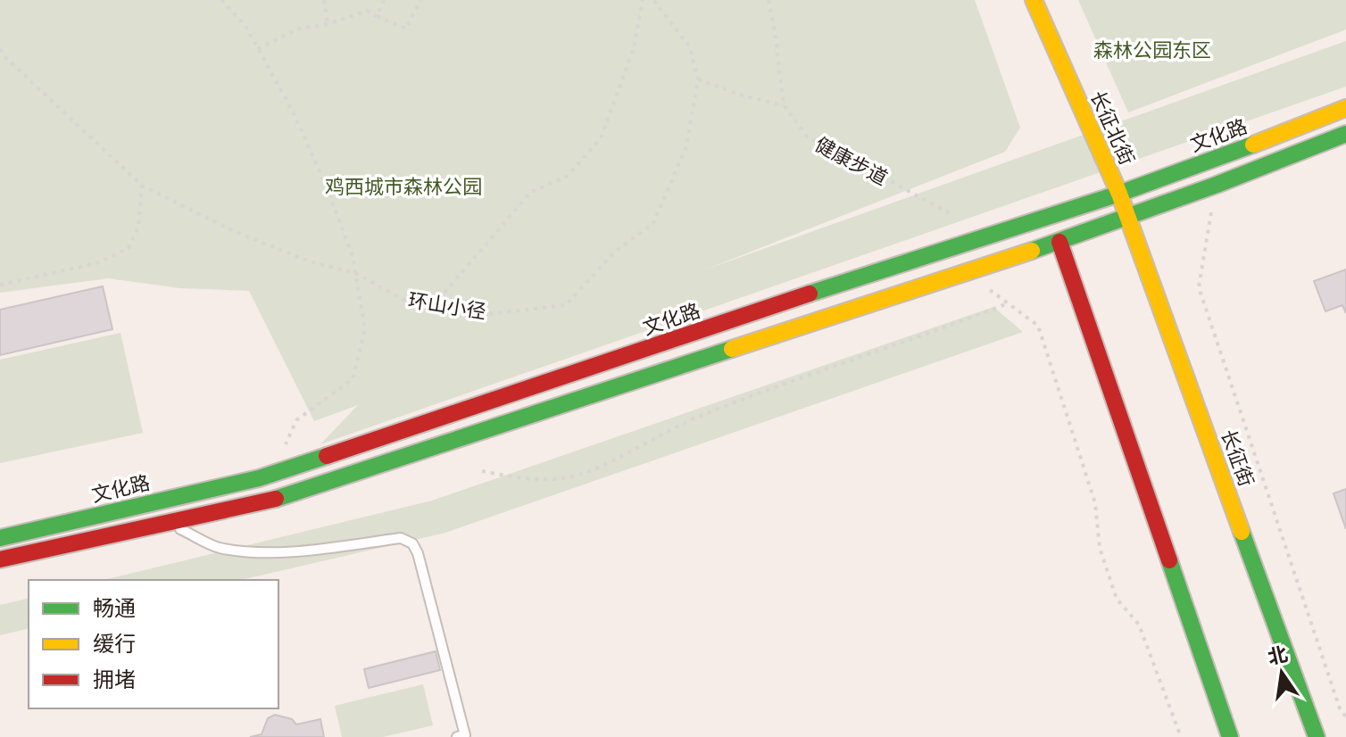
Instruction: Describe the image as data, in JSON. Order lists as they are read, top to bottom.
{
  "streets": {
    "main road": ["长征北街", "文化路", "长征街"],
    "path": ["健康步道", "环山小径"]
  },
  "crossings": [
    ["长征北街", "文化路"],
    ["长征北街", "长征街"],
    ["文化路", "长征街"]
  ],
  "parks": ["森林公园东区", "鸡西城市森林公园"],
  "legend": ["畅通", "缓行", "拥堵"],
  "north": "top"
}
